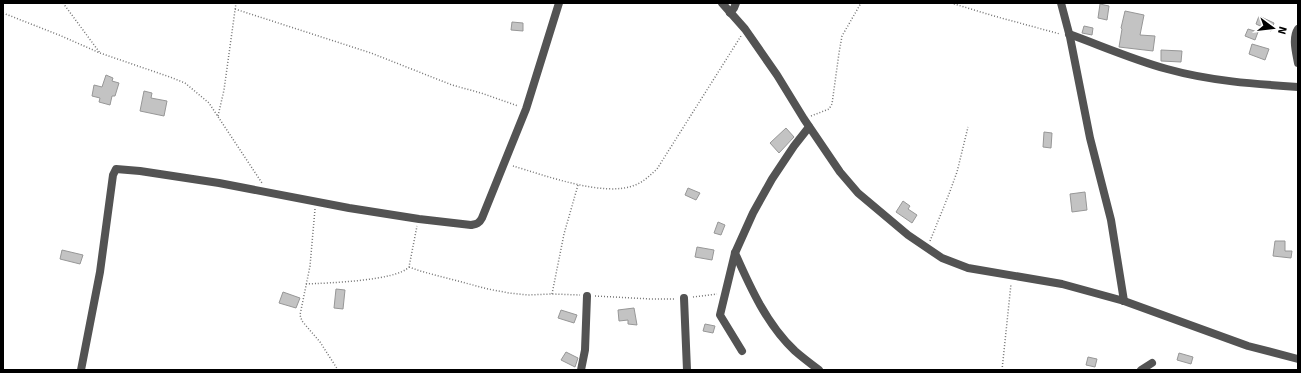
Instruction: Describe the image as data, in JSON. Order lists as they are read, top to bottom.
{
  "north": "right"
}
